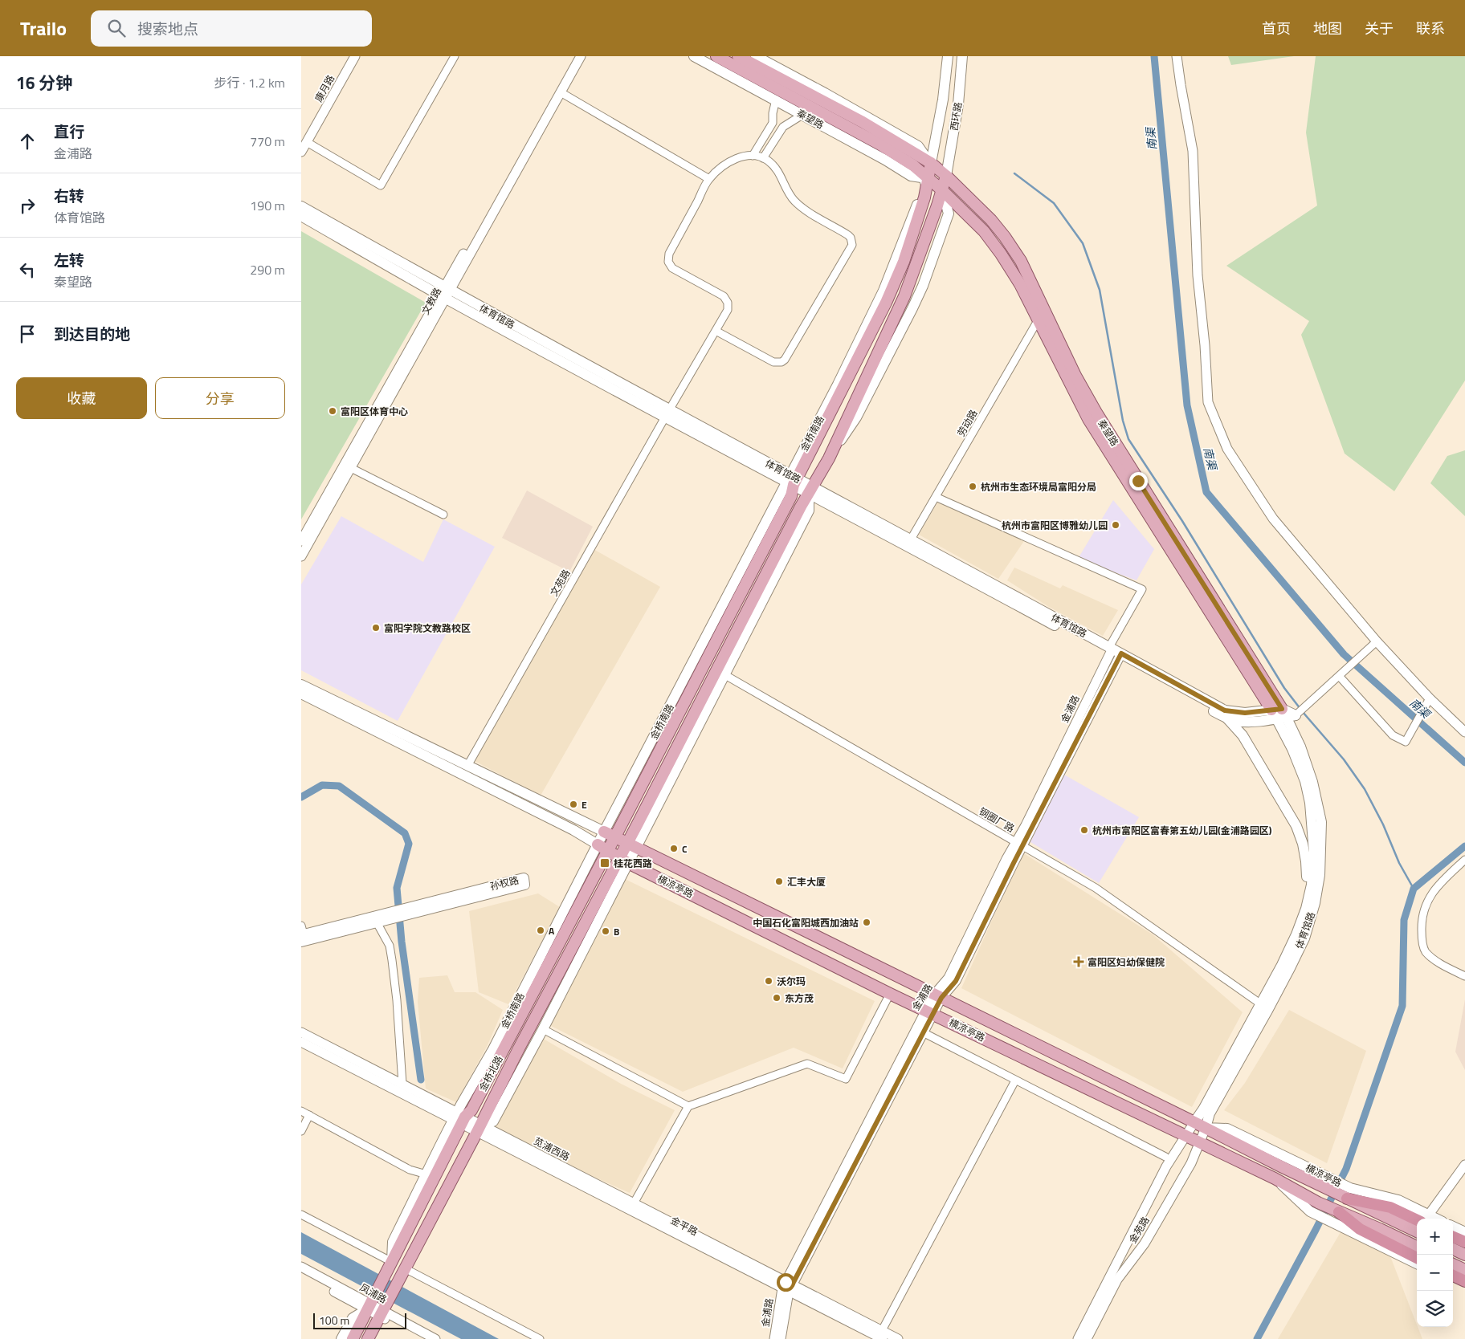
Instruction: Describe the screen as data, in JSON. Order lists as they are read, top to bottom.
{
  "streets": {
    "main road": [
      "西环路",
      "秦望路",
      "体育馆路",
      "金桥南路",
      "孙权路",
      "横凉亭路",
      "金桥北路"
    ],
    "street": [
      "康月路",
      "文教路",
      "劳动路",
      "文苑路",
      "金浦路",
      "钢圈厂路",
      "苋浦西路",
      "金平路",
      "金苑路",
      "凤浦路"
    ]
  },
  "crossings": [
    ["西环路", "秦望路"],
    ["西环路", "金桥南路"],
    ["秦望路", "体育馆路"],
    ["秦望路", "劳动路"],
    ["秦望路", "金桥南路"],
    ["文教路", "体育馆路"],
    ["体育馆路", "劳动路"],
    ["体育馆路", "金桥南路"],
    ["体育馆路", "文苑路"],
    ["体育馆路", "金浦路"],
    ["体育馆路", "钢圈厂路"],
    ["体育馆路", "横凉亭路"],
    ["体育馆路", "金苑路"],
    ["金桥南路", "横凉亭路"],
    ["金桥南路", "金桥北路"],
    ["金桥南路", "苋浦西路"],
    ["金浦路", "钢圈厂路"],
    ["金浦路", "横凉亭路"],
    ["金浦路", "苋浦西路"],
    ["金浦路", "金平路"],
    ["横凉亭路", "金桥北路"],
    ["横凉亭路", "金苑路"],
    ["金桥北路", "苋浦西路"],
    ["金桥北路", "金平路"],
    ["金桥北路", "凤浦路"],
    ["苋浦西路", "金平路"]
  ],
  "water": ["南渠"],
  "places": {
    "other": [
      "富阳区体育中心",
      "杭州市生态环境局富阳分局",
      "杭州市富阳区博雅幼儿园",
      "富阳学院文教路校区",
      "E",
      "杭州市富阳区富春第五幼儿园(金浦路园区)",
      "C",
      "汇丰大厦",
      "中国石化富阳城西加油站",
      "A",
      "B",
      "沃尔玛",
      "东方茂"
    ],
    "transit": ["桂花西路"],
    "health": ["富阳区妇幼保健院"]
  },
  "scale_bar": "100 m",
  "page": {
    "header": "Trailo",
    "search": "搜索地点",
    "nav": [
      "首页",
      "地图",
      "关于",
      "联系"
    ],
    "heading": ["16 分钟", "步行 · 1.2 km"],
    "list": [
      ["直行", "金浦路", "770 m"],
      ["右转", "体育馆路", "190 m"],
      ["左转", "秦望路", "290 m"],
      "到达目的地"
    ],
    "buttons": ["收藏", "分享"],
    "map_buttons": ["+", "−"],
    "scale": "100 m"
  }
}
